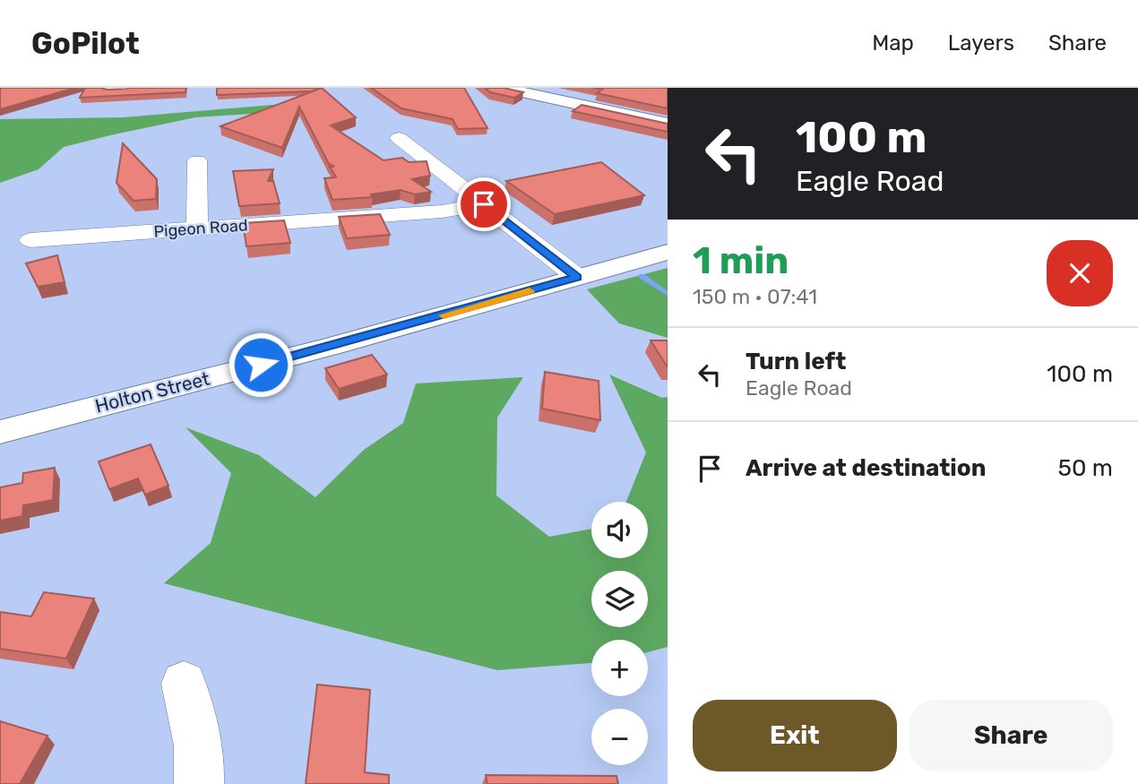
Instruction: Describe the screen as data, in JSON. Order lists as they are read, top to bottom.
{
  "streets": {
    "street": ["Pigeon Road", "Holton Street"]
  },
  "page": {
    "header": "GoPilot",
    "nav": ["Map", "Layers", "Share"],
    "turn": ["100 m", "Eagle Road"],
    "heading": ["1 min", "150 m · 07:41"],
    "list": [
      {
        "name": "Turn left",
        "note": "Eagle Road",
        "value": "100 m"
      },
      {
        "name": "Arrive at destination",
        "value": "50 m"
      }
    ],
    "map_buttons": ["+", "−"],
    "buttons": ["Exit", "Share"]
  }
}
